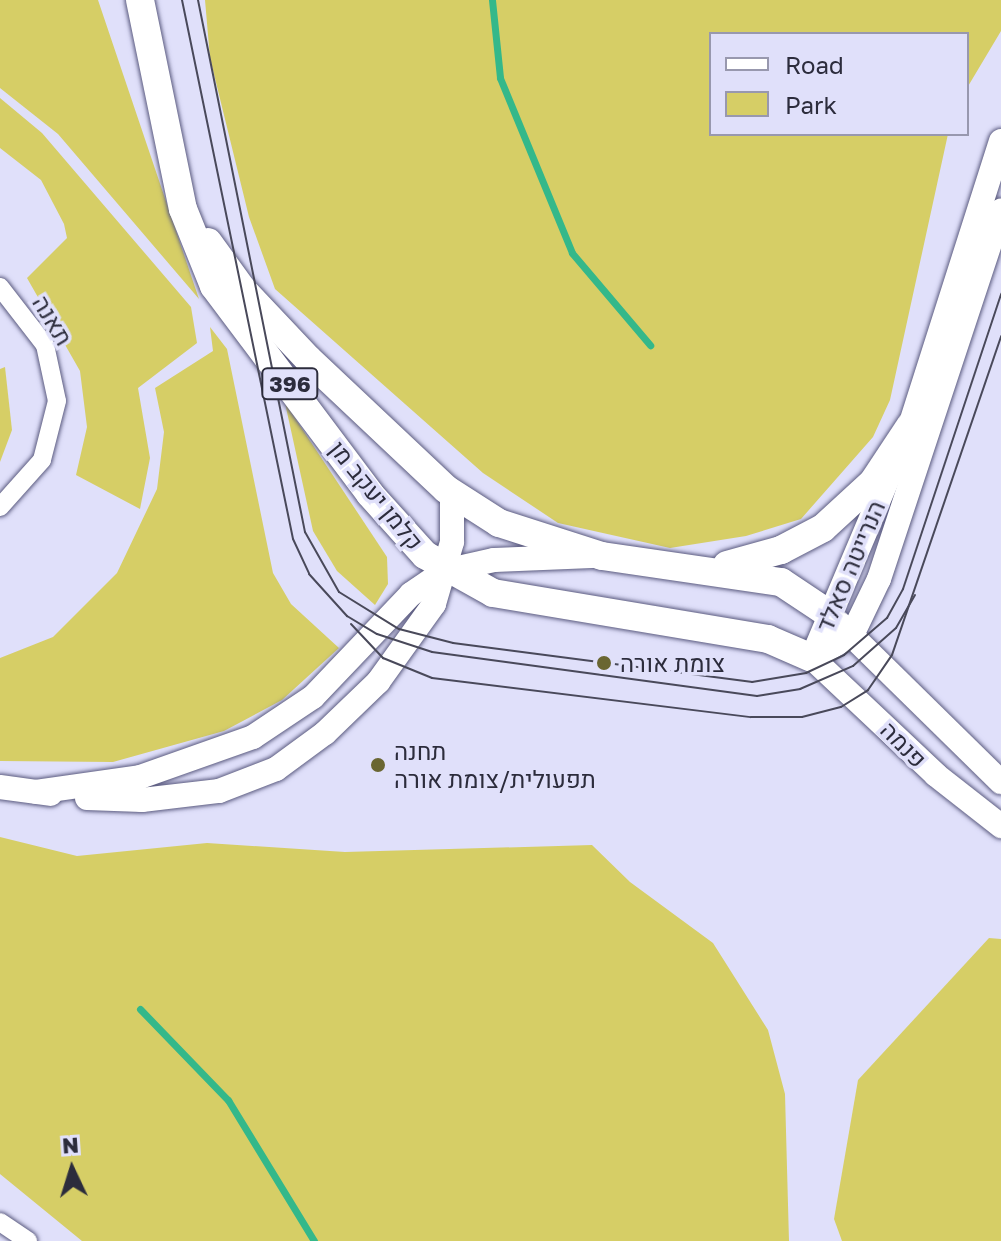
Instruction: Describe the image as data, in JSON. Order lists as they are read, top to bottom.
{
  "streets": {
    "main road": [
      "396",
      "קלמן יעקב מן",
      "הנרייטה סאלד",
      "פנמה"
    ],
    "street": ["תאנה"]
  },
  "crossings": [
    ["קלמן יעקב מן", "הנרייטה סאלד"],
    ["קלמן יעקב מן", "פנמה"],
    ["הנרייטה סאלד", "פנמה"]
  ],
  "places": ["צומת אורה", "תחנה תפעולית/צומת אורה"],
  "legend": ["Road", "Park"],
  "north": "top"
}
